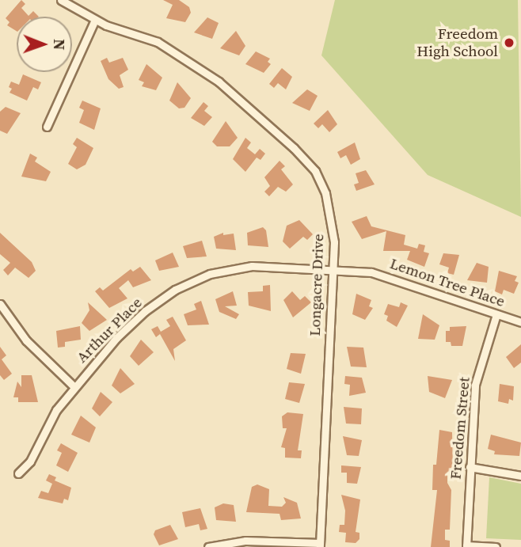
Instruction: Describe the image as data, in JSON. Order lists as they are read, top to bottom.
{
  "streets": {
    "street": [
      "Lemon Tree Place",
      "Longacre Drive",
      "Arthur Place",
      "Freedom Street"
    ]
  },
  "crossings": [
    ["Lemon Tree Place", "Longacre Drive"],
    ["Lemon Tree Place", "Arthur Place"],
    ["Lemon Tree Place", "Freedom Street"],
    ["Longacre Drive", "Arthur Place"]
  ],
  "places": ["Freedom High School"],
  "north": "right"
}
